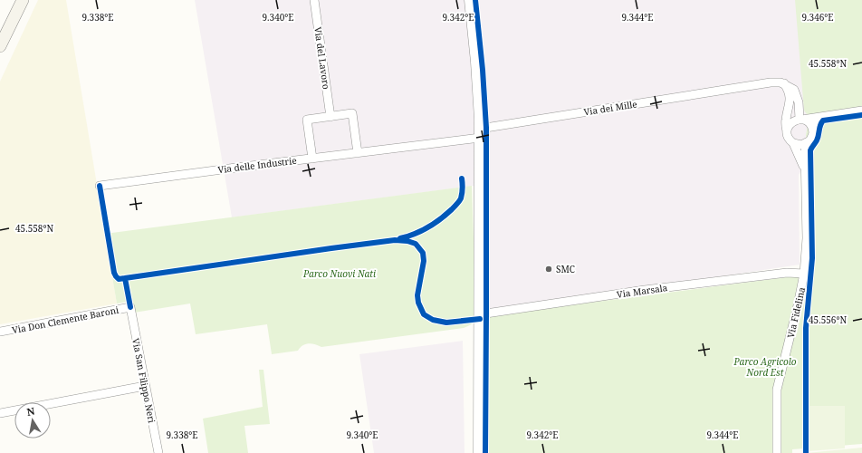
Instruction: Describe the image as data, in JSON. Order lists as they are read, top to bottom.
{
  "streets": {
    "street": [
      "Via del Lavoro",
      "Via dei Mille",
      "Via delle Industrie",
      "Via Marsala",
      "Via Fidelina",
      "Via Don Clemente Baroni",
      "Via San Filippo Neri"
    ]
  },
  "crossings": [
    ["Via dei Mille", "Via delle Industrie"],
    ["Via Marsala", "Via Fidelina"],
    ["Via Don Clemente Baroni", "Via San Filippo Neri"]
  ],
  "parks": ["Parco Nuovi Nati", "Parco Agricolo Nord Est"],
  "places": ["SMC"],
  "north": "top",
  "coordinates": [
    "9.338°E",
    "9.340°E",
    "9.342°E",
    "9.344°E",
    "9.346°E",
    "45.558°N",
    "45.556°N"
  ]
}
